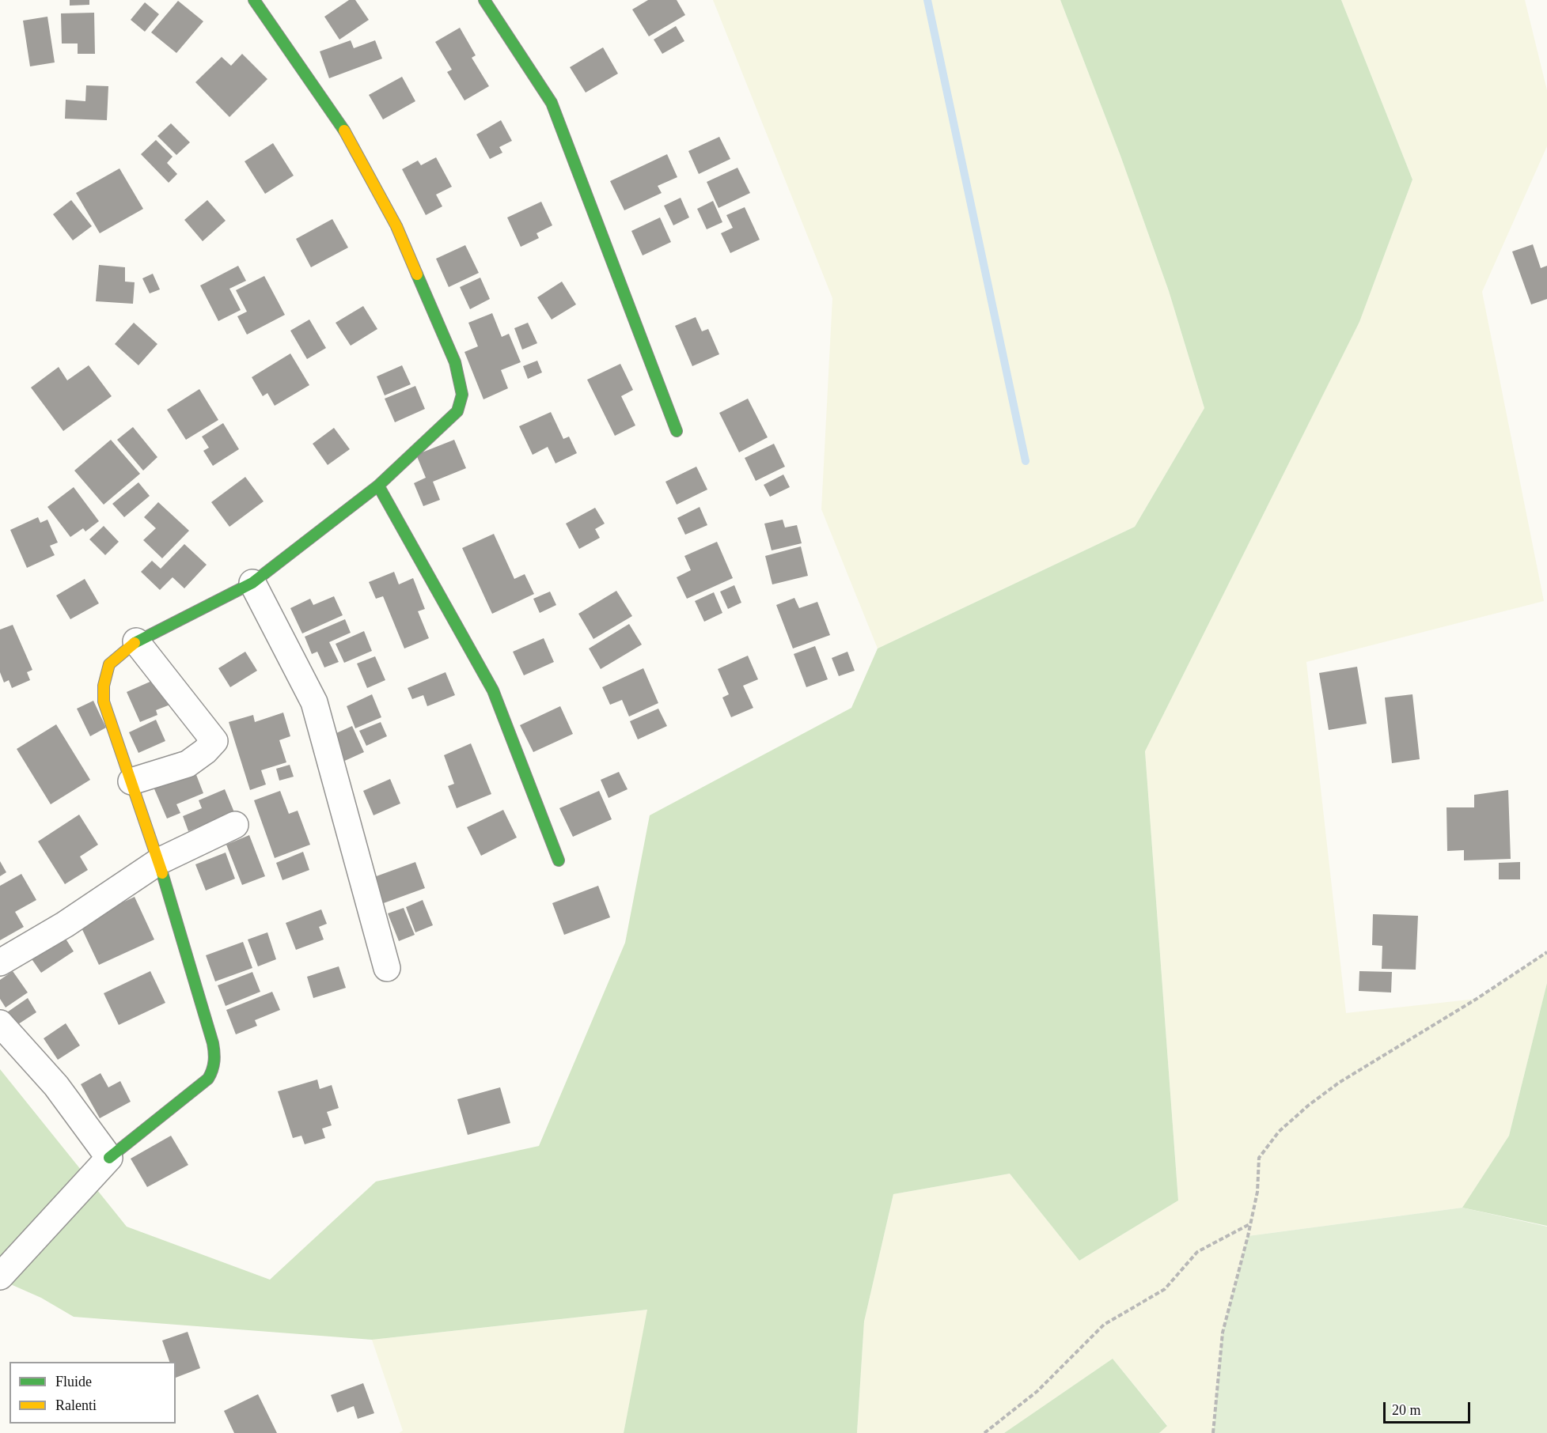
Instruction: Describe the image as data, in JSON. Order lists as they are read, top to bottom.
{
  "legend": ["Fluide", "Ralenti"],
  "scale_bar": "20 m"
}
